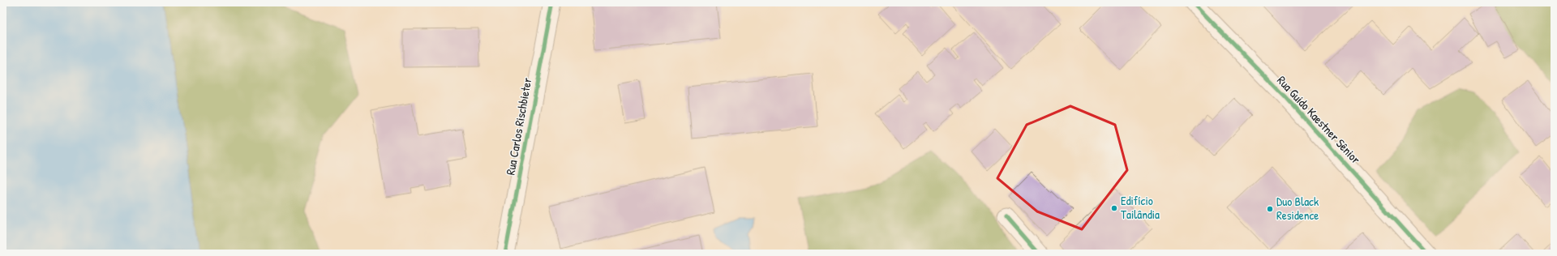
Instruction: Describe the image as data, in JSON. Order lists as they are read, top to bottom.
{
  "streets": {
    "street": ["Rua Guido Kaestner Sênior", "Rua Carlos Rischbieter"]
  },
  "places": ["Edifício Tailândia", "Duo Black Residence"]
}
